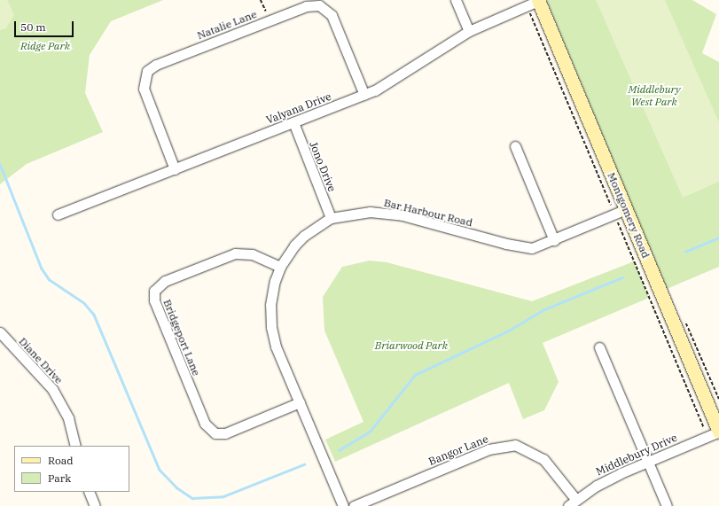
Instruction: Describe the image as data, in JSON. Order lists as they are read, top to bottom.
{
  "streets": {
    "street": [
      "Natalie Lane",
      "Valyana Drive",
      "Jono Drive",
      "Bar Harbour Road",
      "Montgomery Road",
      "Bridgeport Lane",
      "Diane Drive",
      "Bangor Lane",
      "Middlebury Drive"
    ]
  },
  "crossings": [
    ["Natalie Lane", "Valyana Drive"],
    ["Valyana Drive", "Jono Drive"],
    ["Valyana Drive", "Montgomery Road"],
    ["Jono Drive", "Bar Harbour Road"],
    ["Bar Harbour Road", "Montgomery Road"],
    ["Bar Harbour Road", "Bridgeport Lane"],
    ["Montgomery Road", "Middlebury Drive"],
    ["Bangor Lane", "Middlebury Drive"]
  ],
  "parks": ["Ridge Park", "Middlebury West Park", "Briarwood Park"],
  "legend": ["Road", "Park"],
  "scale_bar": "50 m"
}
